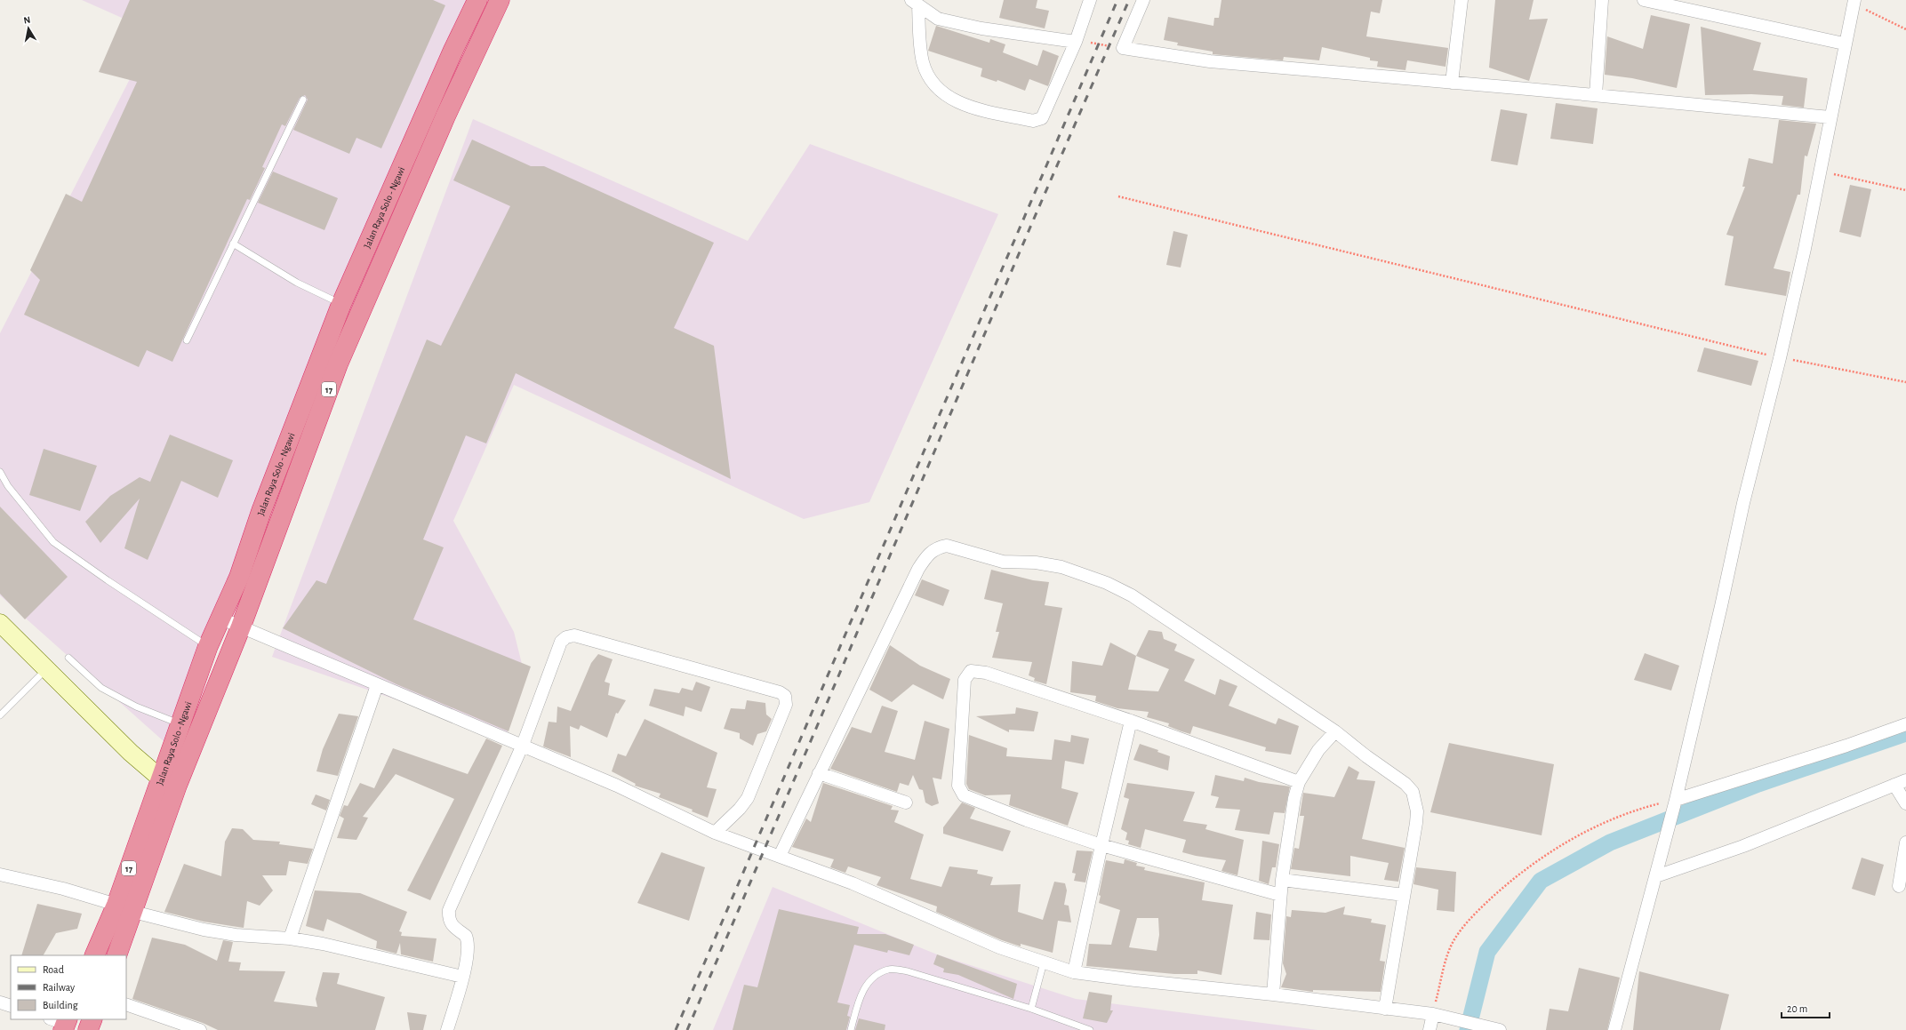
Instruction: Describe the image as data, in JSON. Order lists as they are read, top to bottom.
{
  "streets": {
    "highway": ["Jalan Raya Solo - Ngawi", "17"]
  },
  "legend": ["Road", "Railway", "Building"],
  "scale_bar": "20 m",
  "north": "top"
}
